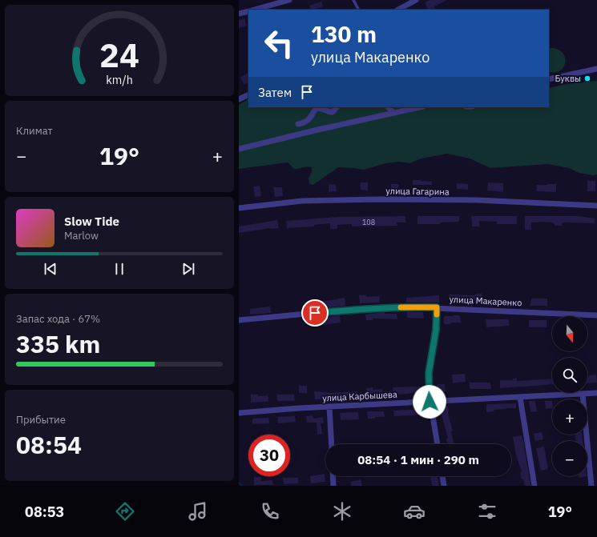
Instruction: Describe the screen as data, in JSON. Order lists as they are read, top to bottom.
{
  "streets": {
    "street": ["улица Гагарина", "улица Макаренко", "улица Карбышева"]
  },
  "places": ["Буквы"],
  "house_numbers": ["108"],
  "north": "bottom",
  "page": {
    "turn": ["130 m", "улица Макаренко"],
    "then": "Затем",
    "tile": [
      "Климат",
      ["Запас хода · 67%", "335 km"],
      ["Прибытие", "08:54"]
    ],
    "heat": ["−", "19°", "+"],
    "song": ["Slow Tide", "Marlow"],
    "map_buttons": ["+", "−"],
    "limit": "30",
    "trip": "08:54 · 1 мин · 290 m",
    "tabs": ["08:53", "19°"],
    "gauge": ["24", "km/h"]
  }
}
